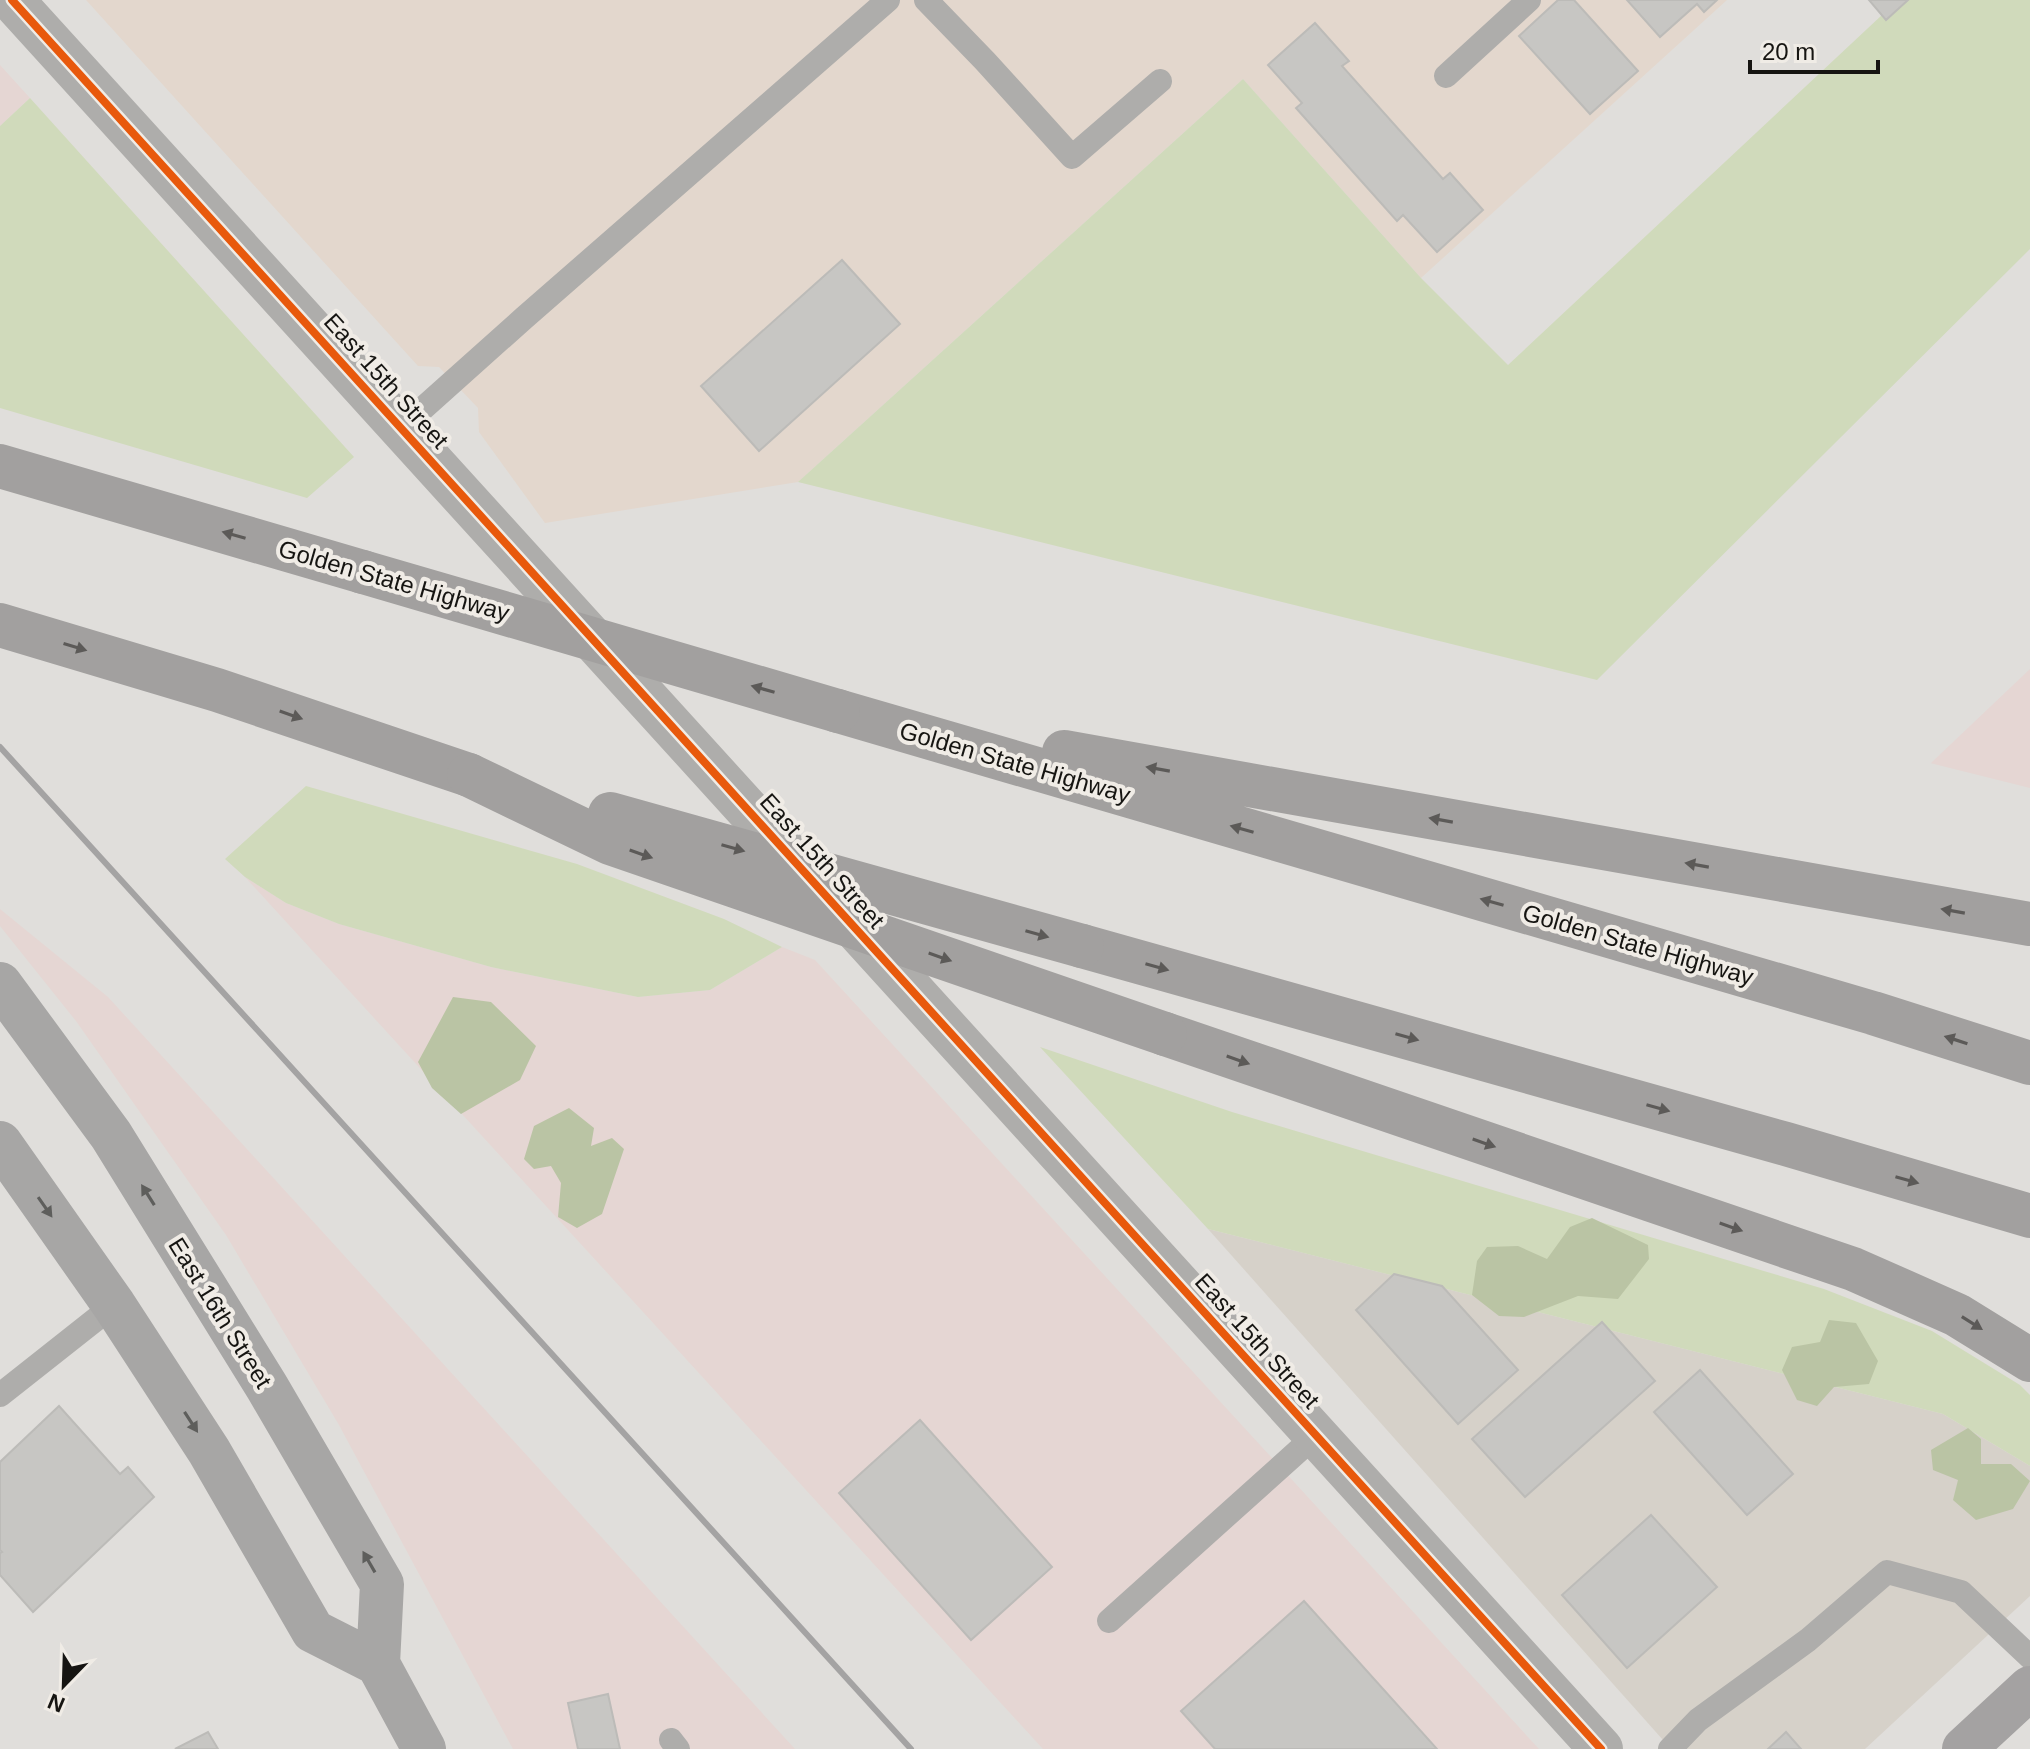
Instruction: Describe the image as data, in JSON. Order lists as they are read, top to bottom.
{
  "streets": {
    "highway": ["Golden State Highway"],
    "main road": ["East 16th Street"],
    "street": ["East 15th Street"]
  },
  "scale_bar": "20 m",
  "north": "bottom left"
}
